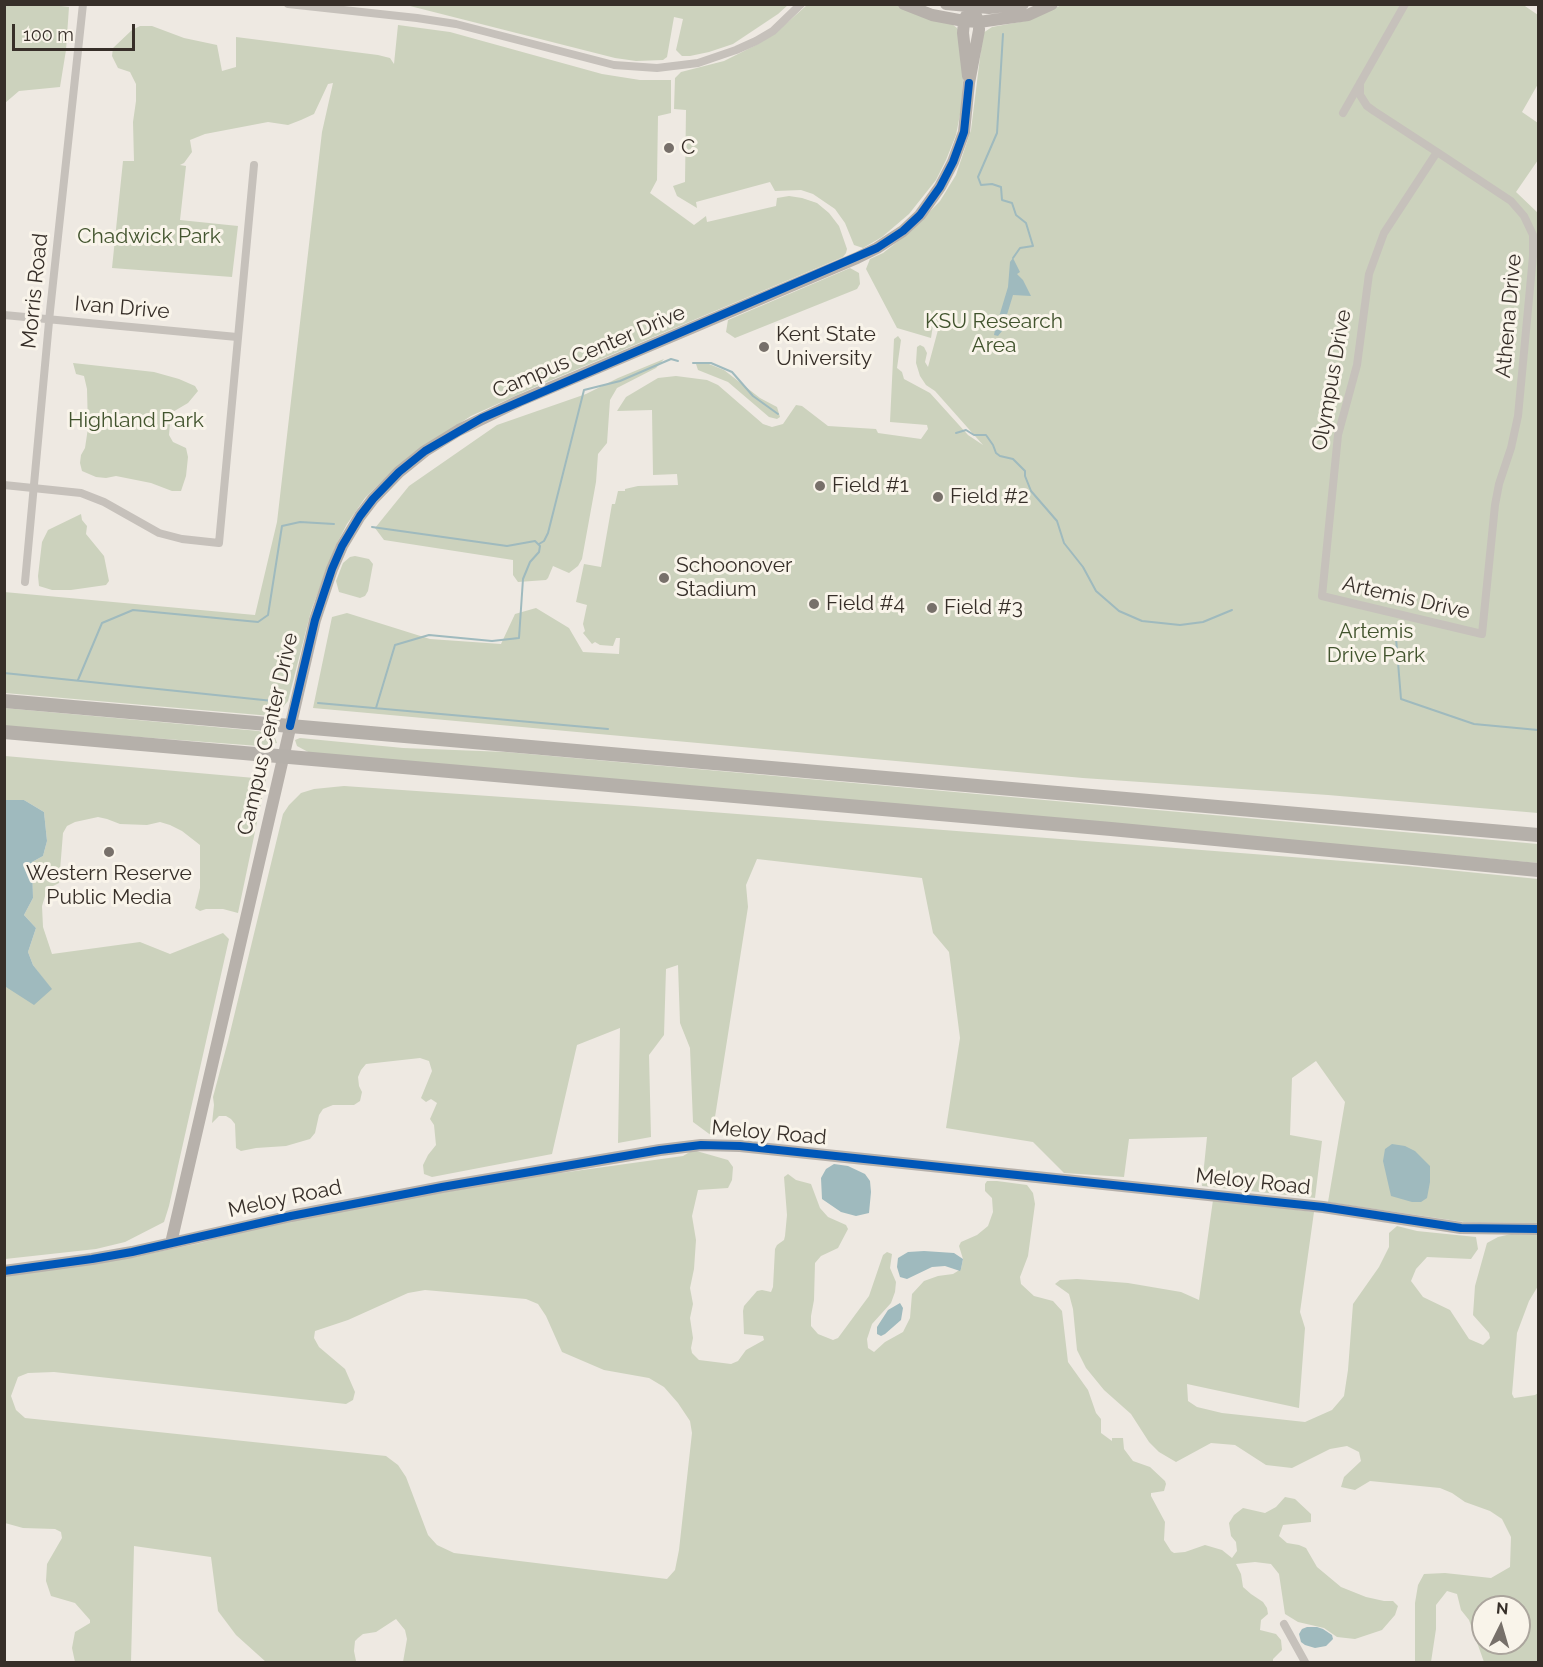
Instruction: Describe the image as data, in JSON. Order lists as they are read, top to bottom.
{
  "streets": {
    "street": [
      "Morris Road",
      "Ivan Drive",
      "Athena Drive",
      "Campus Center Drive",
      "Olympus Drive",
      "Artemis Drive",
      "Meloy Road"
    ]
  },
  "crossings": [
    ["Morris Road", "Ivan Drive"],
    ["Athena Drive", "Olympus Drive"],
    ["Athena Drive", "Artemis Drive"],
    ["Campus Center Drive", "Meloy Road"],
    ["Olympus Drive", "Artemis Drive"]
  ],
  "parks": [
    "Chadwick Park",
    "KSU Research Area",
    "Highland Park",
    "Artemis Drive Park"
  ],
  "places": [
    "C",
    "Kent State University",
    "Field #1",
    "Field #2",
    "Schoonover Stadium",
    "Field #4",
    "Field #3",
    "Western Reserve Public Media"
  ],
  "scale_bar": "100 m",
  "north": "top"
}
